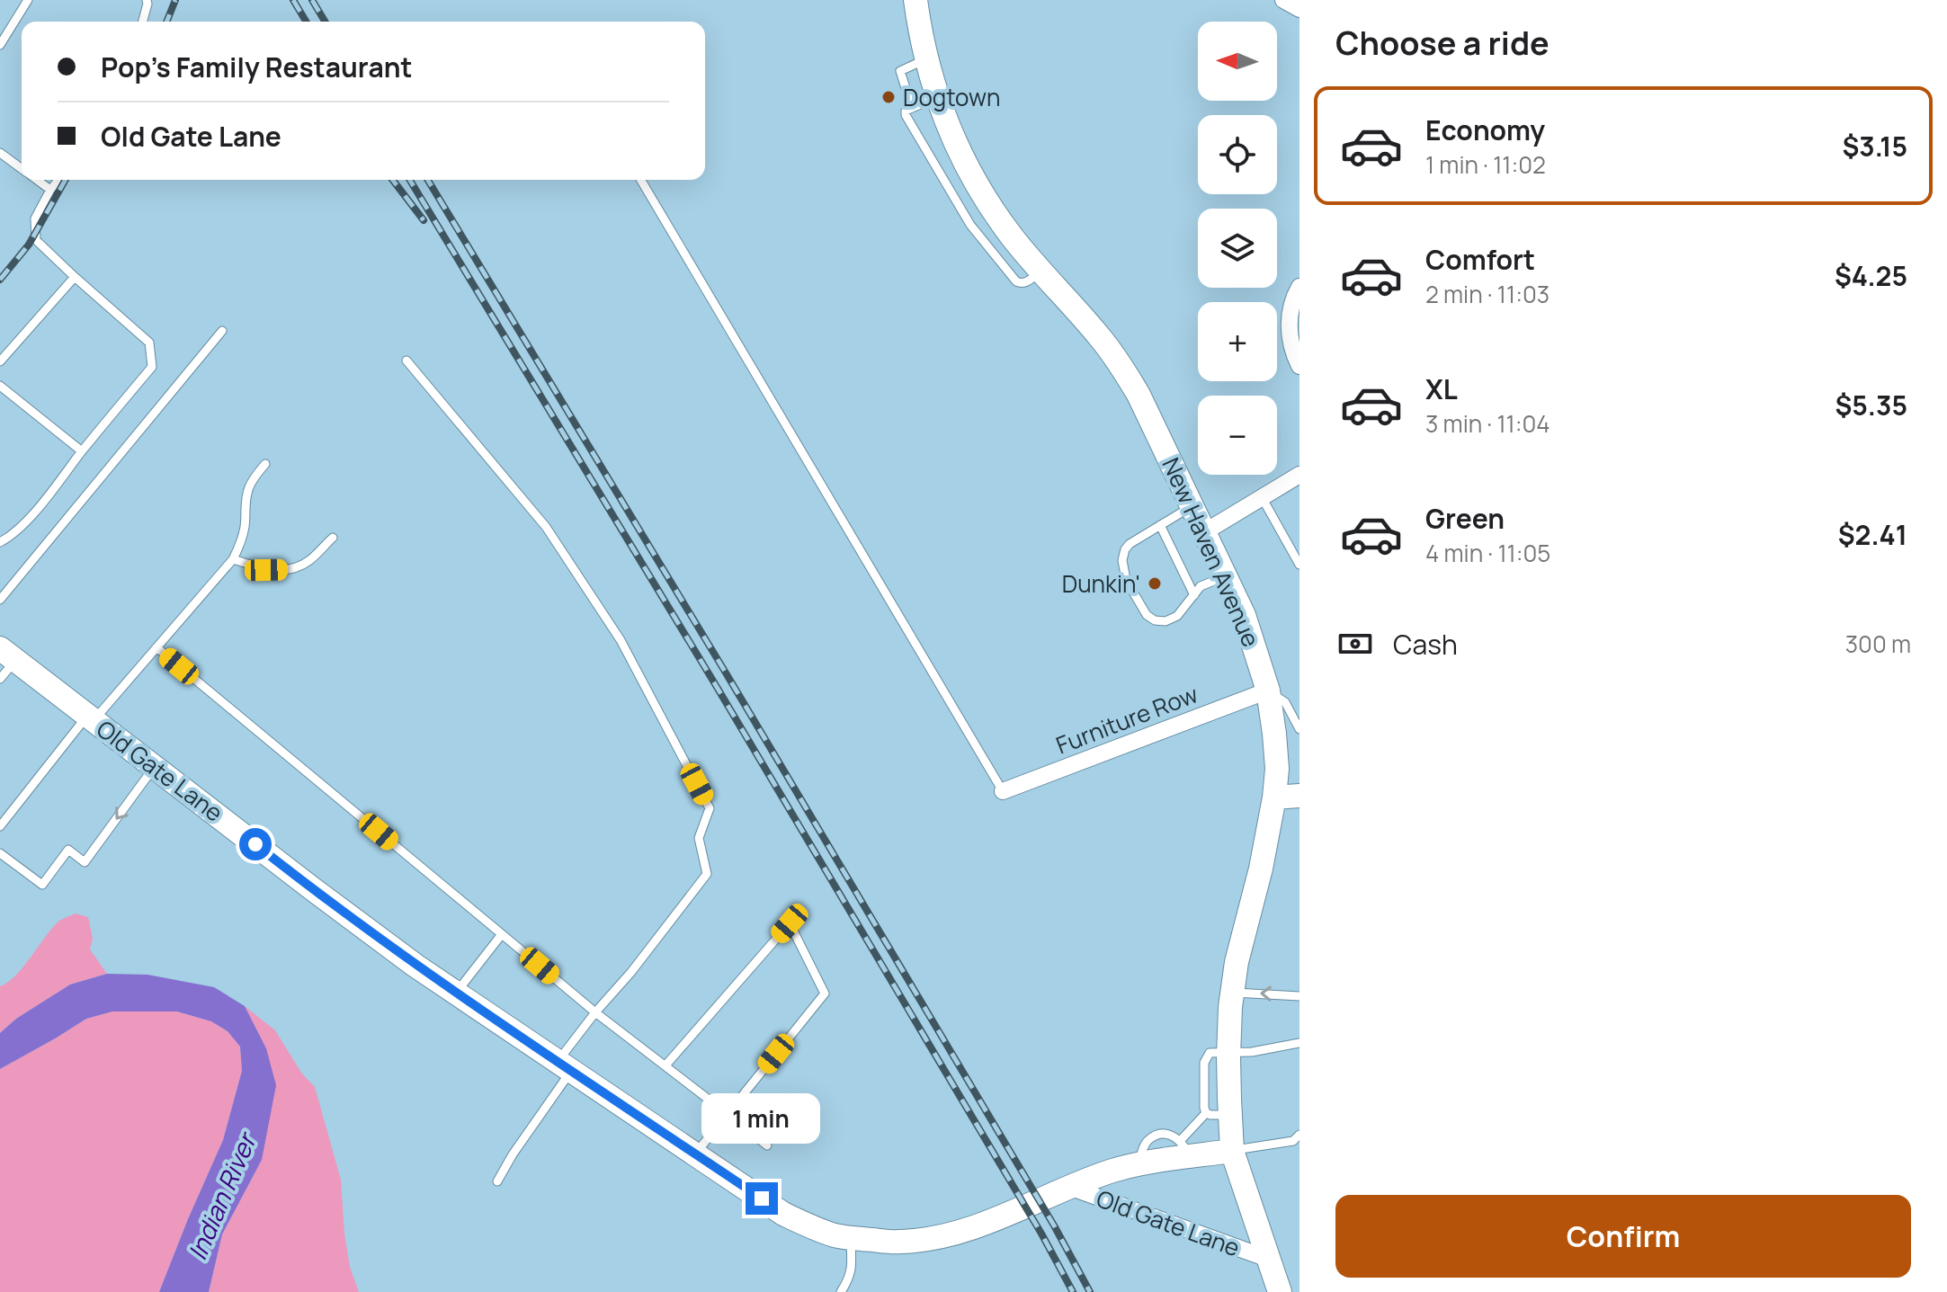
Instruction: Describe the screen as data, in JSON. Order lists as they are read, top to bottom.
{
  "streets": {
    "main road": ["New Haven Avenue", "Old Gate Lane"],
    "street": ["Furniture Row"]
  },
  "crossings": [
    ["New Haven Avenue", "Furniture Row"],
    ["New Haven Avenue", "Old Gate Lane"]
  ],
  "water": ["Indian River"],
  "places": ["Dogtown", "Dunkin'"],
  "north": "left",
  "page": {
    "heading": "Choose a ride",
    "map_buttons": ["+", "−"],
    "banner": ["Pop's Family Restaurant", "Old Gate Lane"],
    "list": [
      {
        "name": "Economy",
        "note": "1 min · 11:02",
        "value": "$3.15"
      },
      {
        "name": "Comfort",
        "note": "2 min · 11:03",
        "value": "$4.25"
      },
      {
        "name": "XL",
        "note": "3 min · 11:04",
        "value": "$5.35"
      },
      {
        "name": "Green",
        "note": "4 min · 11:05",
        "value": "$2.41"
      }
    ],
    "pay": ["Cash", "300 m"],
    "bubble": "1 min",
    "buttons": "Confirm"
  }
}
